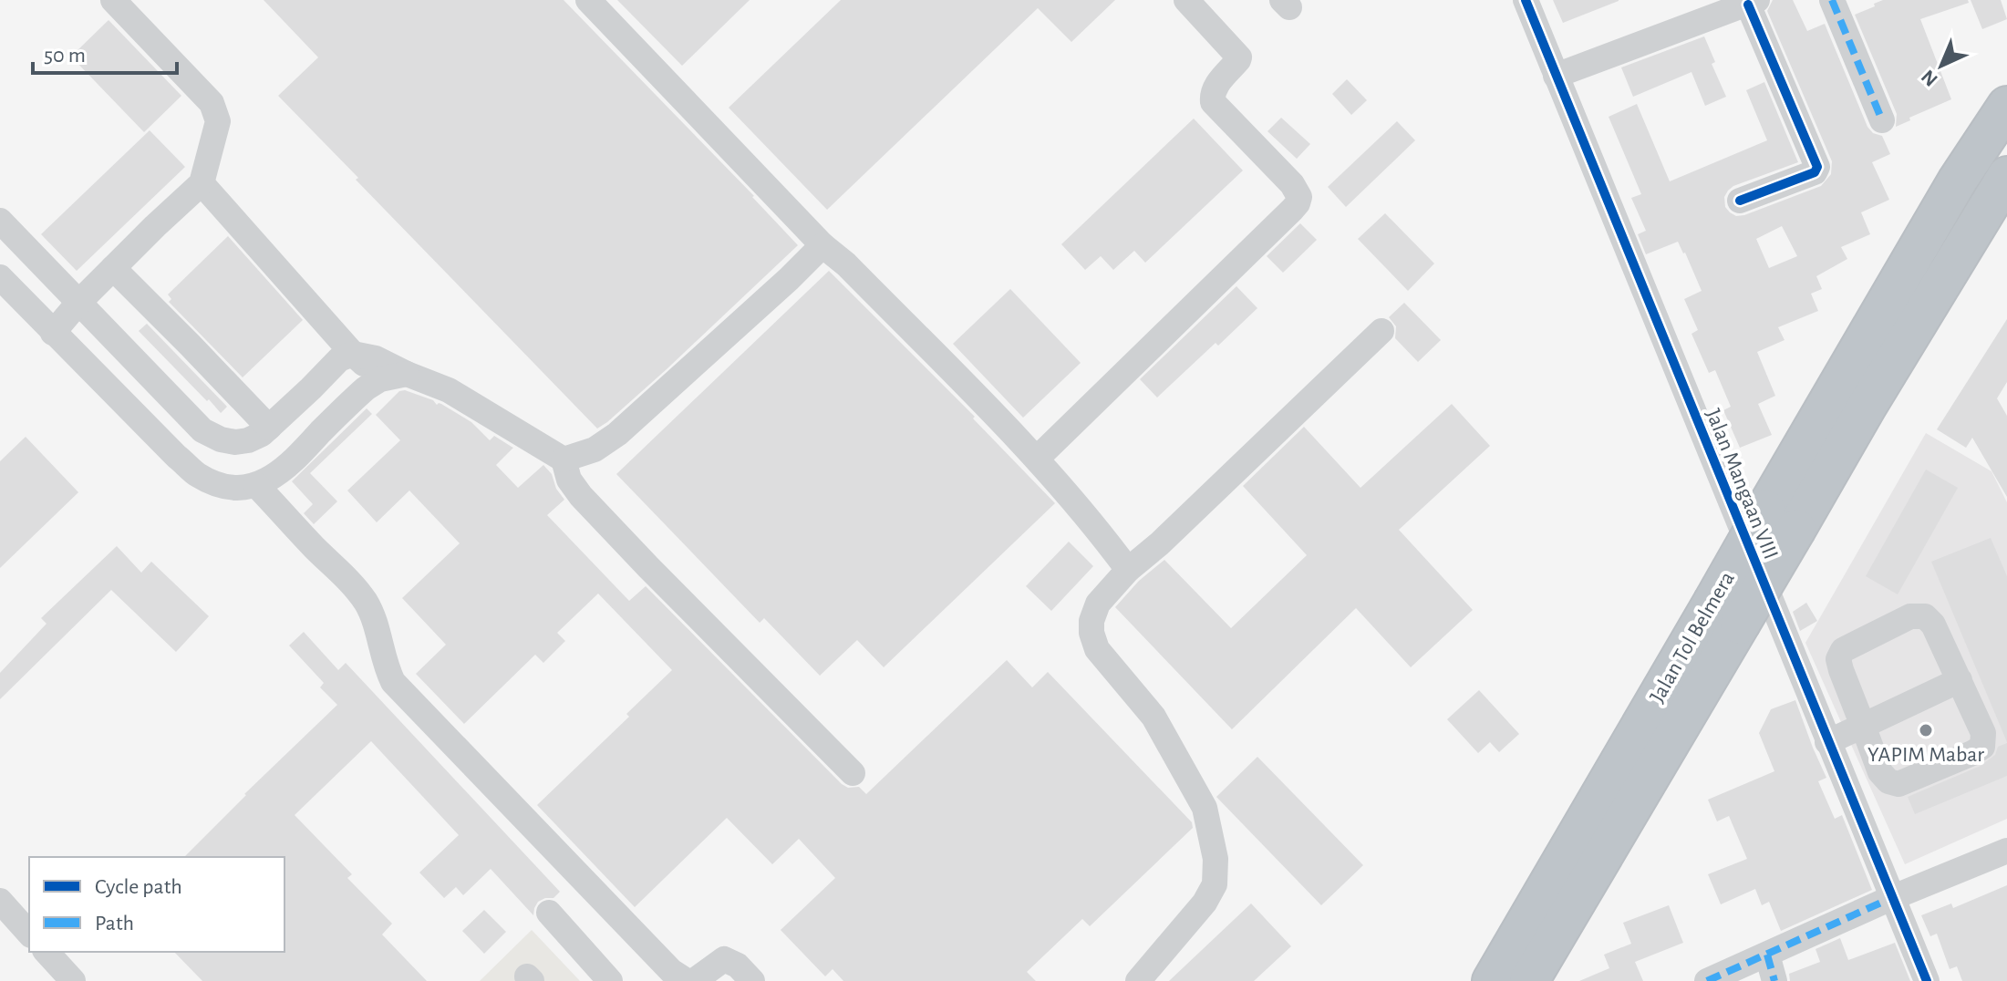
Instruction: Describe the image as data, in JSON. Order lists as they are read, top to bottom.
{
  "streets": {
    "highway": ["Jalan Tol Belmera"],
    "street": ["Jalan Mangaan VIII"]
  },
  "places": ["YAPIM Mabar"],
  "legend": ["Cycle path", "Path"],
  "scale_bar": "50 m",
  "north": "bottom left"
}
